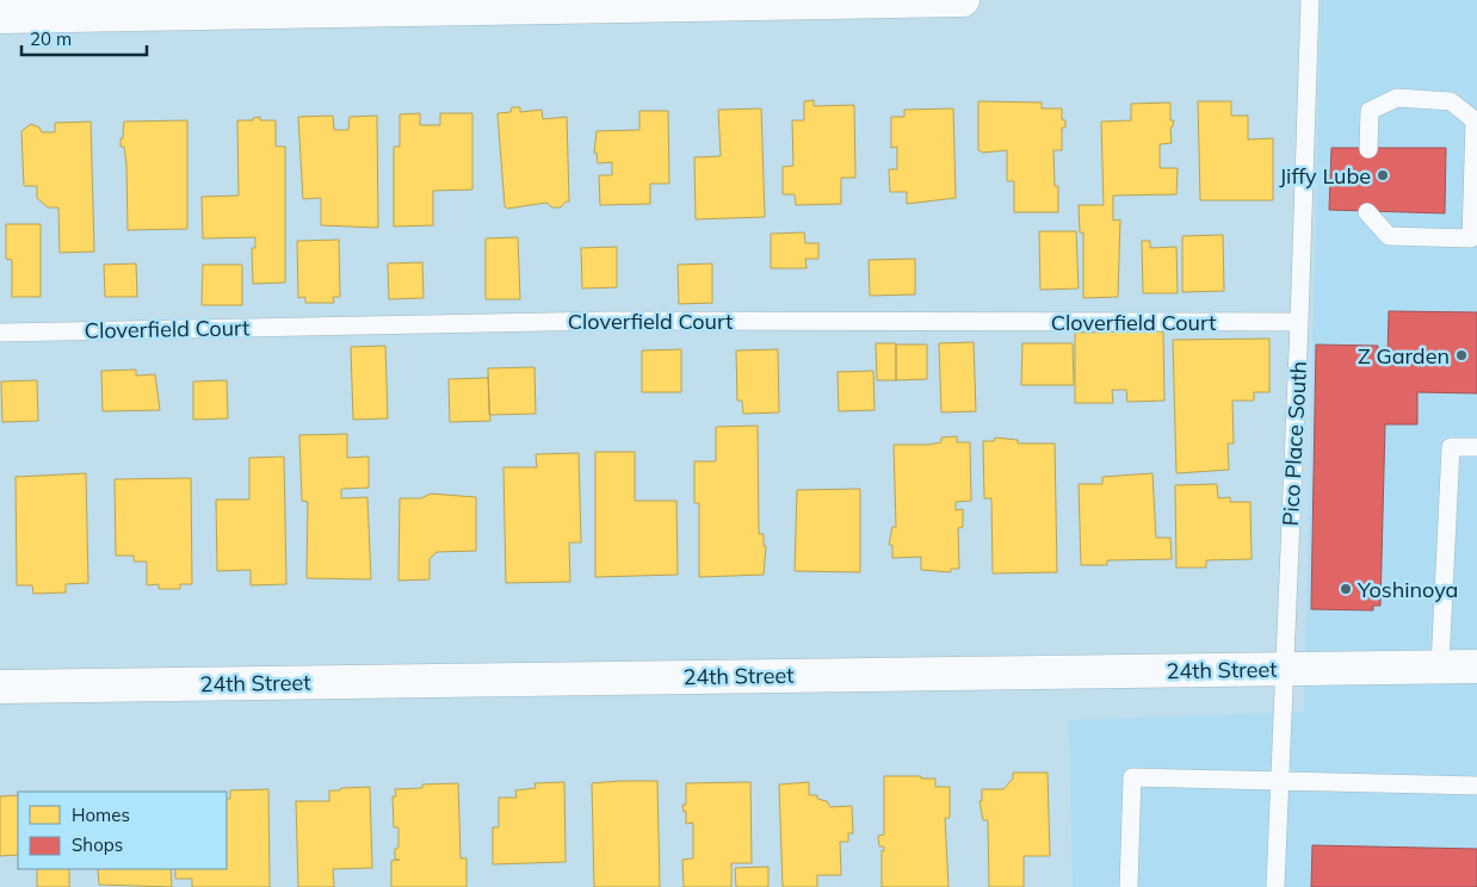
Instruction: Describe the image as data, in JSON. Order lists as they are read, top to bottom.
{
  "streets": {
    "street": ["24th Street"],
    "lane": ["Cloverfield Court", "Pico Place South"]
  },
  "crossings": [
    ["Cloverfield Court", "Pico Place South"],
    ["Pico Place South", "24th Street"]
  ],
  "places": ["Jiffy Lube", "Z Garden", "Yoshinoya"],
  "legend": ["Homes", "Shops"],
  "scale_bar": "20 m"
}
